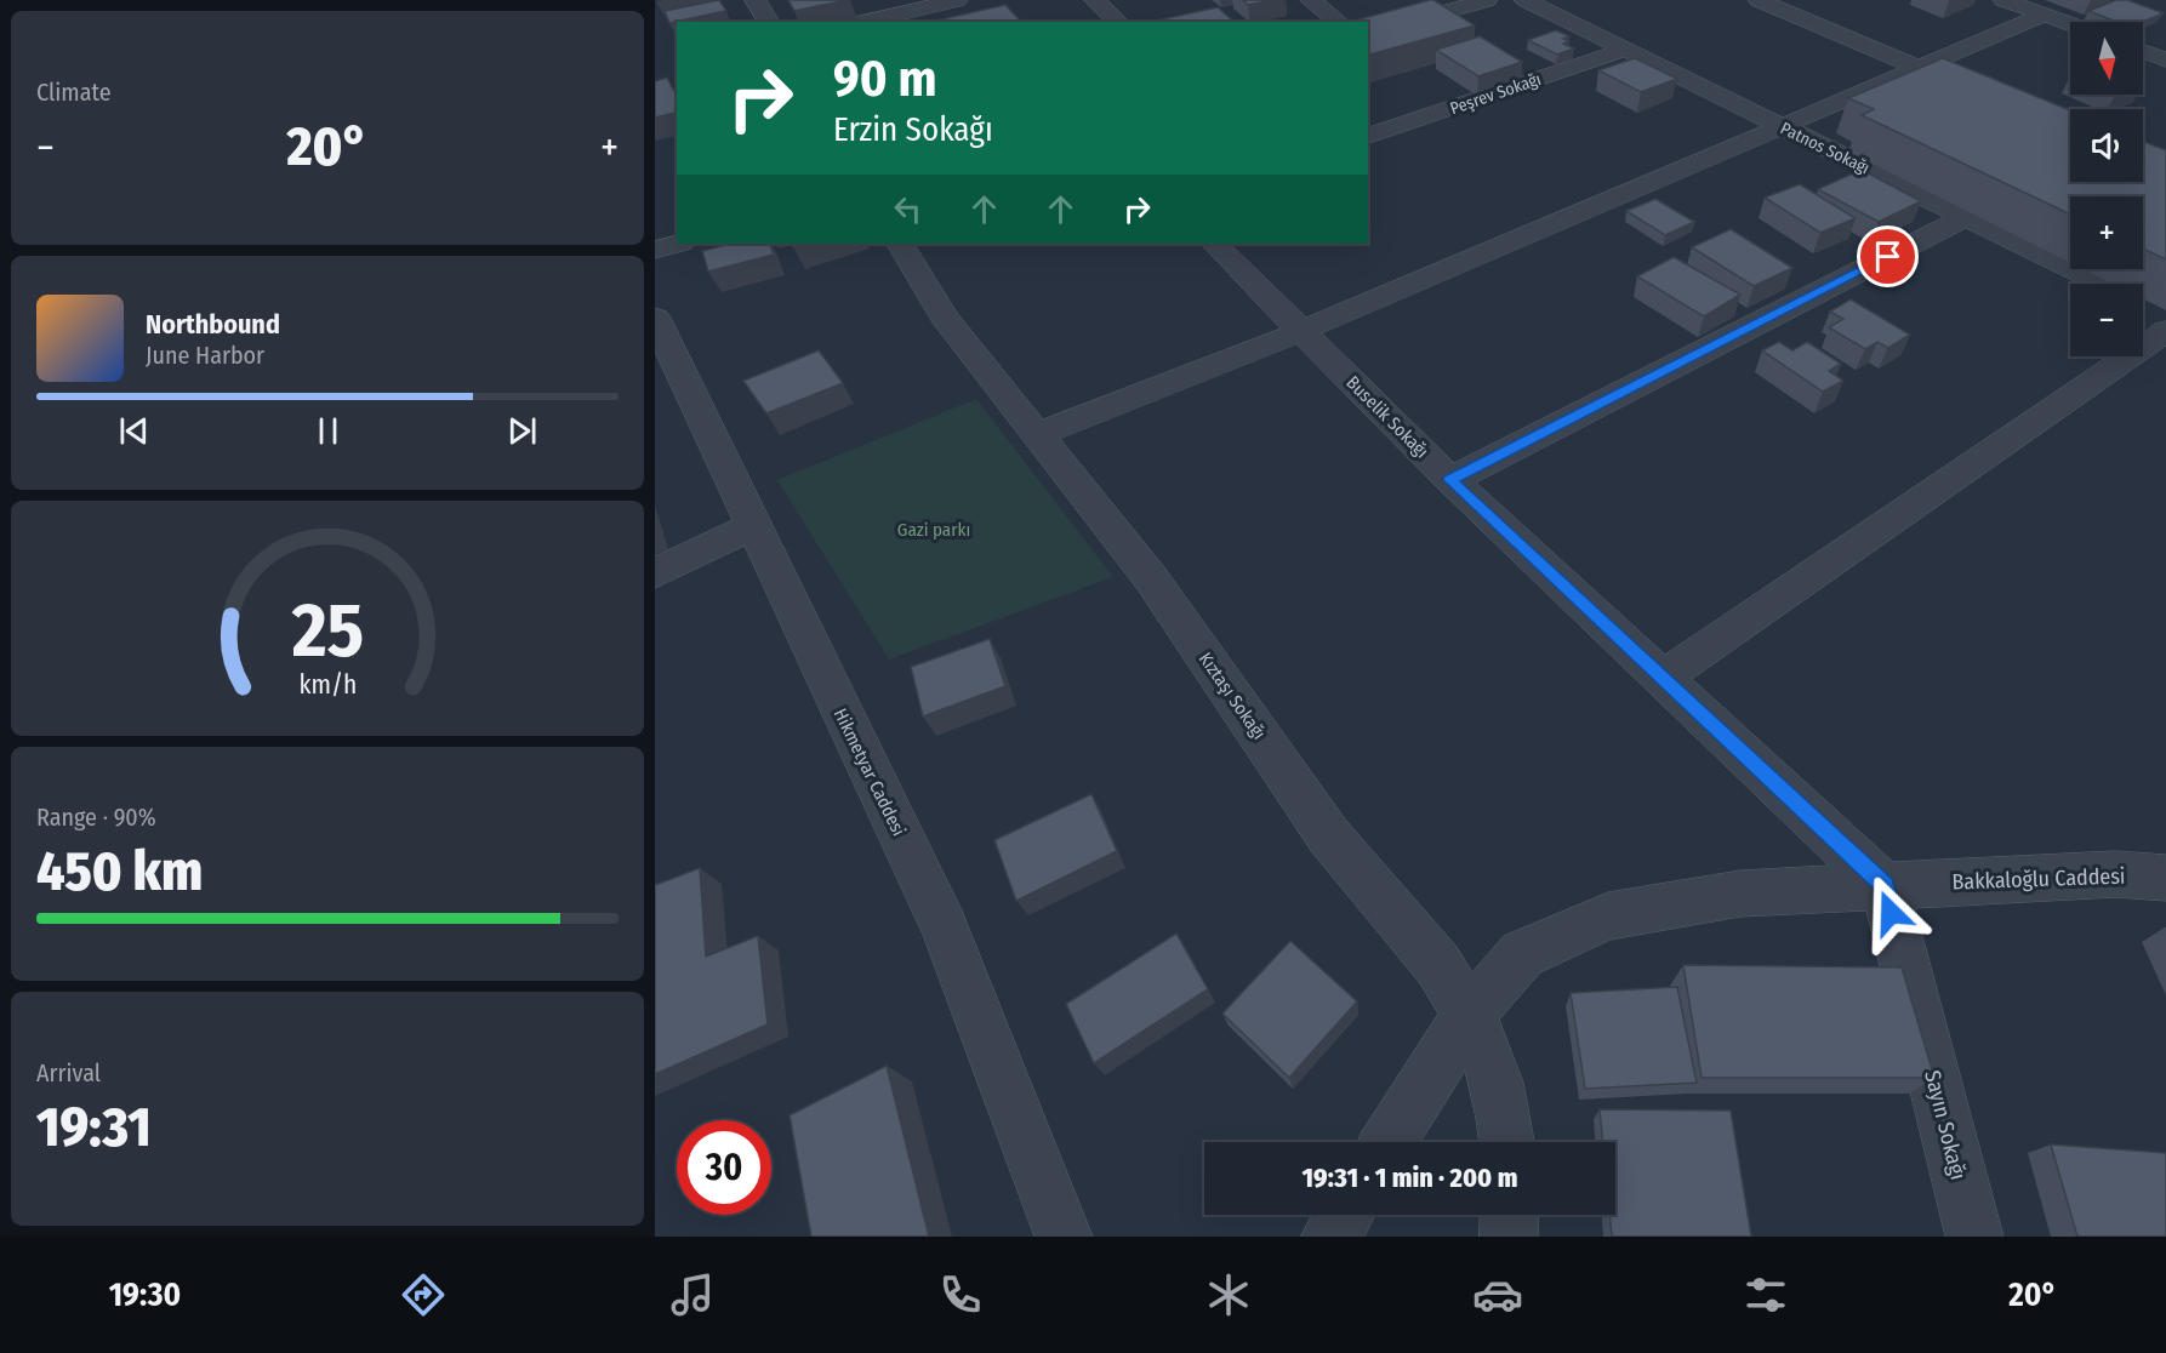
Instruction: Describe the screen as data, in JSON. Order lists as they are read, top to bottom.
{
  "streets": {
    "street": [
      "Peşrev Sokağı",
      "Patnos Sokağı",
      "Buselik Sokağı",
      "Kıztaşı Sokağı",
      "Hikmetyar Caddesi",
      "Bakkaloğlu Caddesi",
      "Sayın Sokağı"
    ]
  },
  "crossings": [
    ["Peşrev Sokağı", "Patnos Sokağı"],
    ["Buselik Sokağı", "Bakkaloğlu Caddesi"],
    ["Buselik Sokağı", "Sayın Sokağı"],
    ["Kıztaşı Sokağı", "Bakkaloğlu Caddesi"],
    ["Bakkaloğlu Caddesi", "Sayın Sokağı"]
  ],
  "parks": ["Gazi parkı"],
  "north": "bottom",
  "page": {
    "tile": [
      "Climate",
      ["Range · 90%", "450 km"],
      ["Arrival", "19:31"]
    ],
    "map_buttons": ["+", "−"],
    "turn": ["90 m", "Erzin Sokağı"],
    "heat": ["−", "20°", "+"],
    "song": ["Northbound", "June Harbor"],
    "limit": "30",
    "trip": "19:31 · 1 min · 200 m",
    "tabs": ["19:30", "20°"],
    "gauge": ["25", "km/h"]
  }
}
